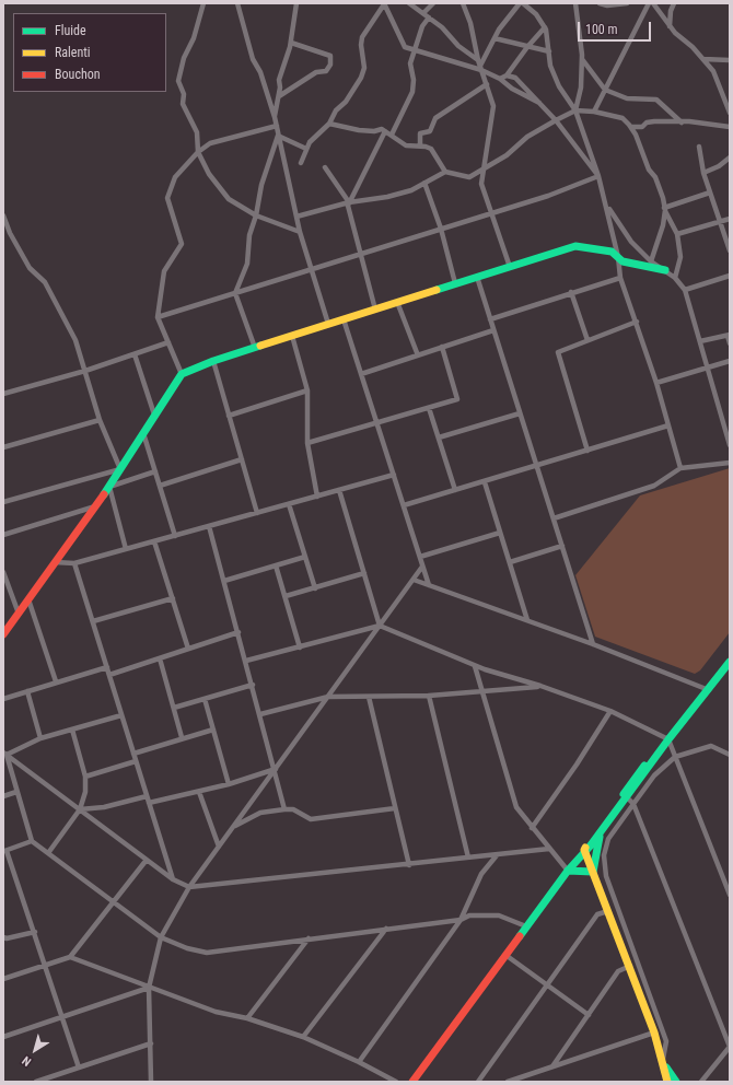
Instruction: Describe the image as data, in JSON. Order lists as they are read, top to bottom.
{
  "legend": ["Fluide", "Ralenti", "Bouchon"],
  "scale_bar": "100 m",
  "north": "bottom left"
}
